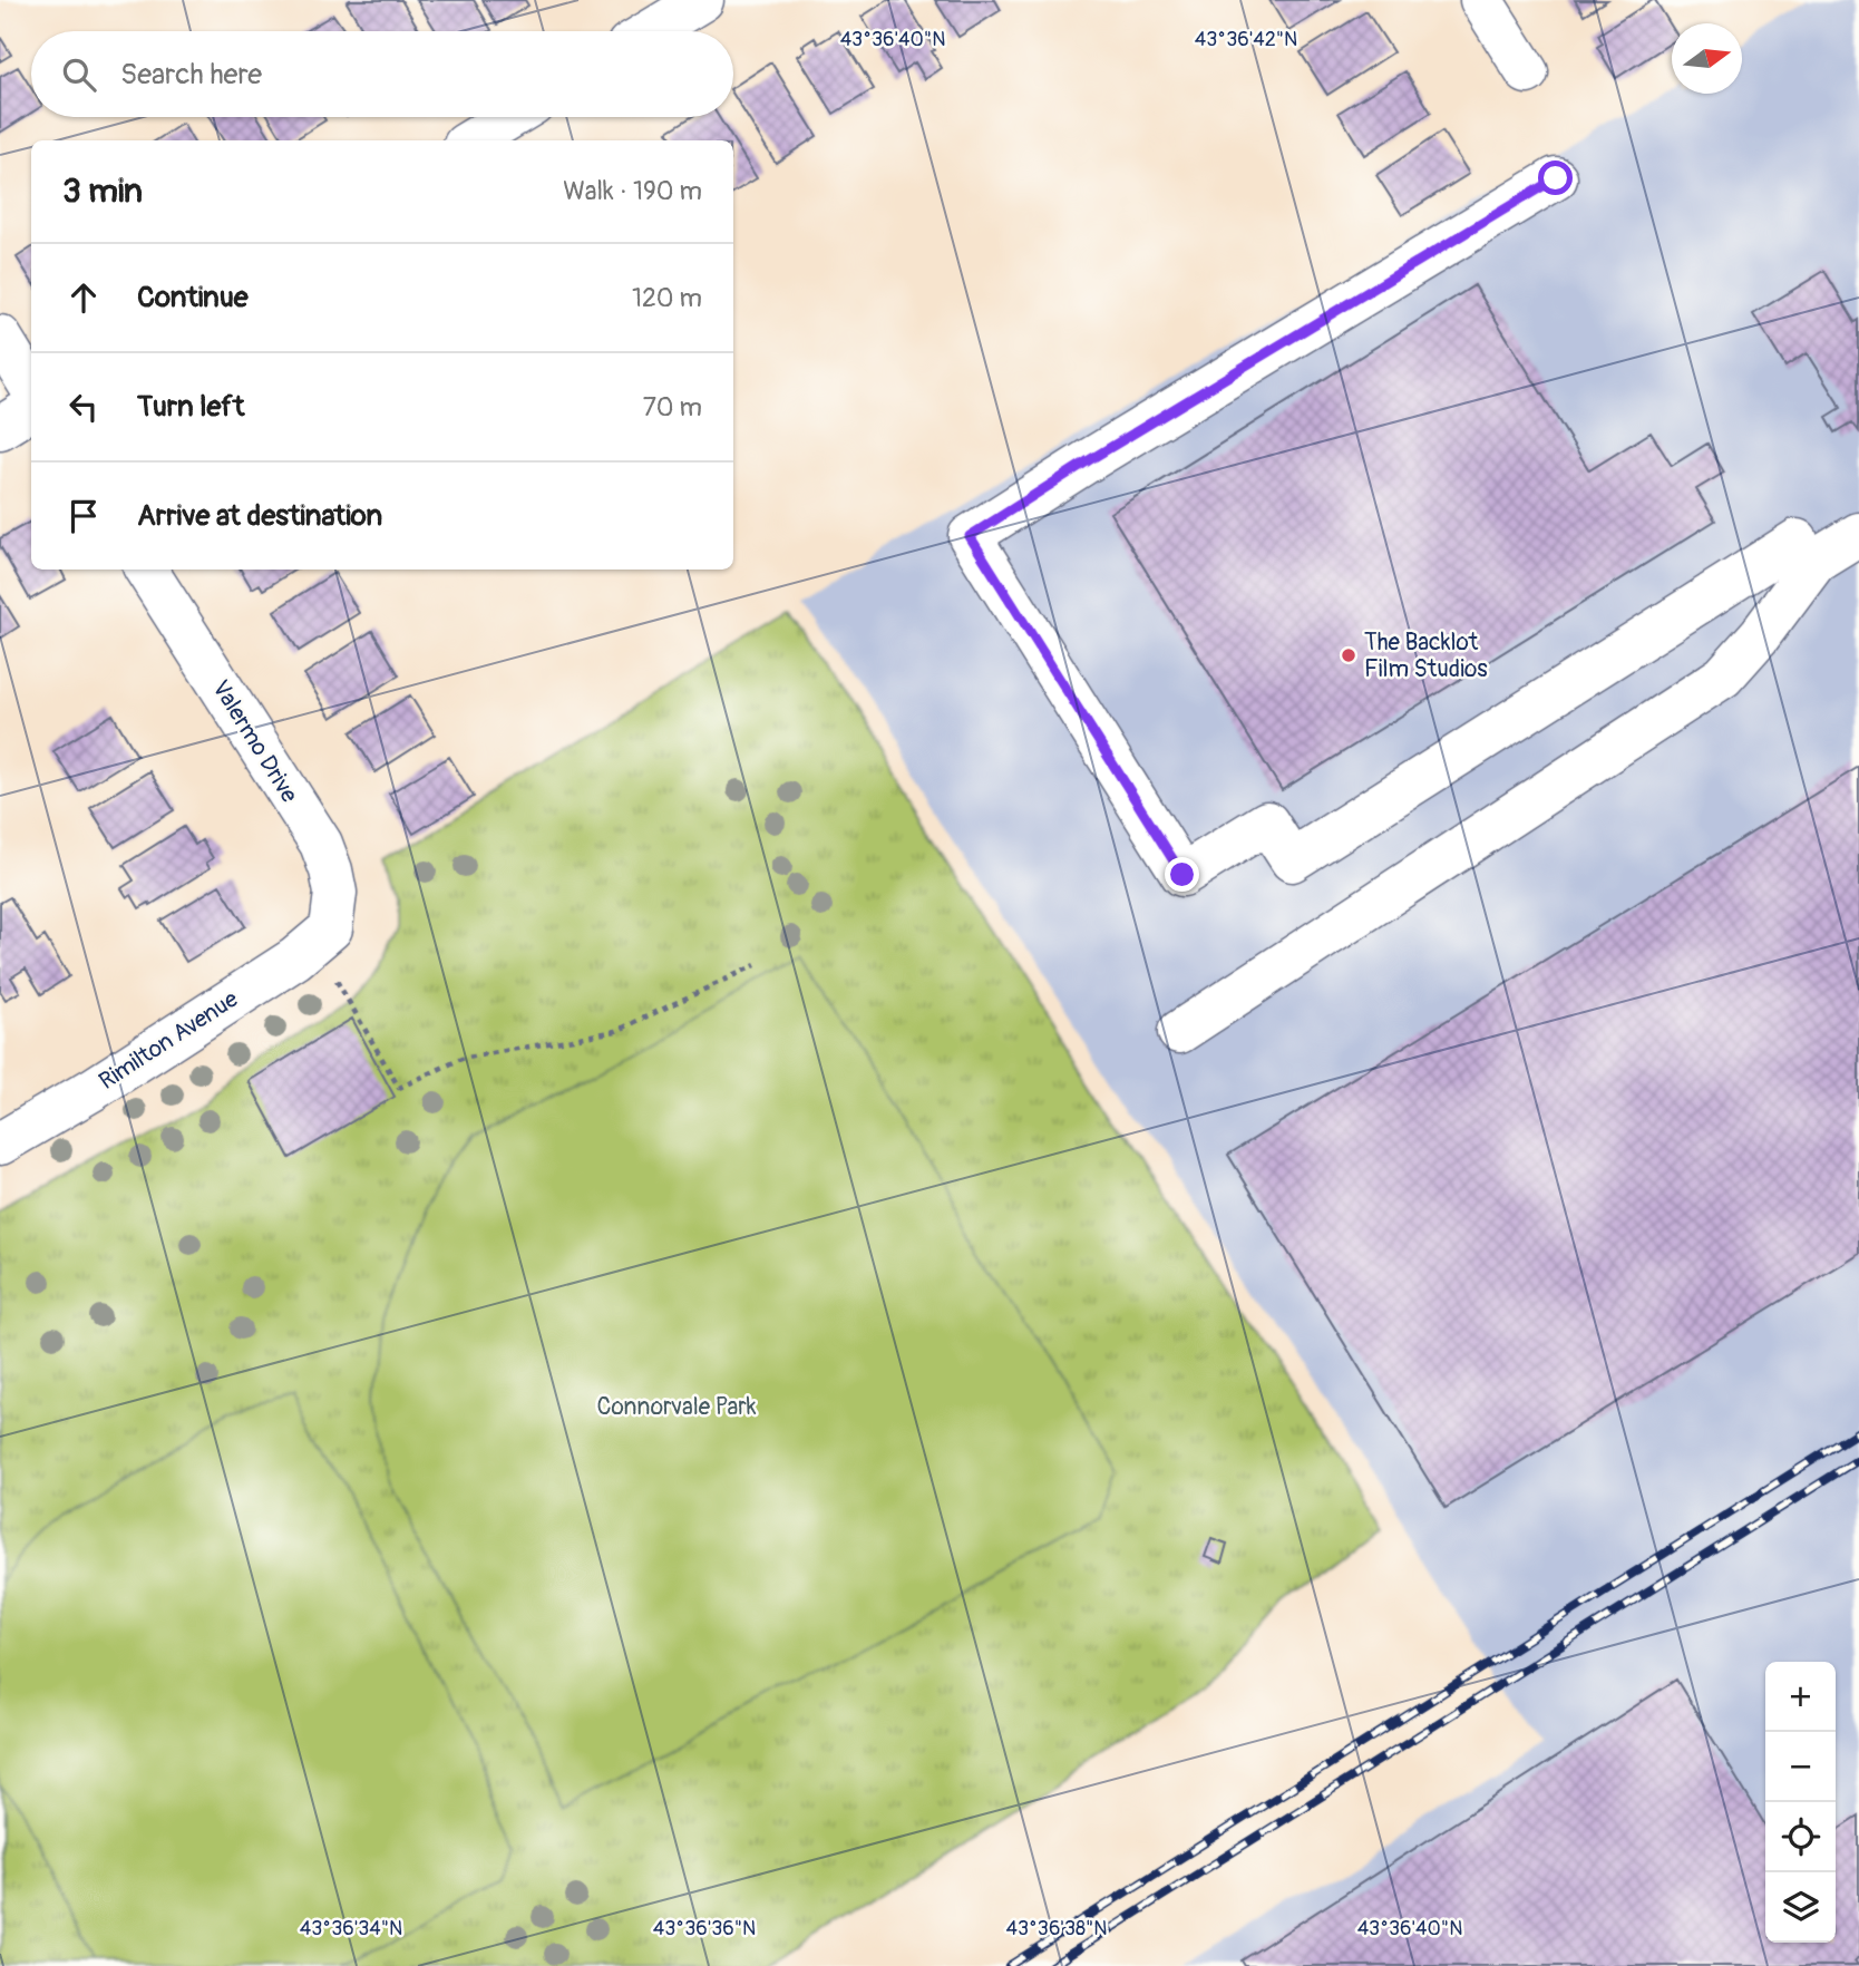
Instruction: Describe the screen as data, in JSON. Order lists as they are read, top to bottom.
{
  "streets": {
    "street": ["Valermo Drive", "Rimilton Avenue"]
  },
  "crossings": [
    ["Valermo Drive", "Rimilton Avenue"]
  ],
  "parks": ["Connorvale Park"],
  "places": ["The Backlot Film Studios"],
  "north": "right",
  "page": {
    "search": "Search here",
    "heading": ["3 min", "Walk · 190 m"],
    "list": [
      ["Continue", "120 m"],
      ["Turn left", "70 m"],
      "Arrive at destination"
    ],
    "map_buttons": ["+", "−"]
  },
  "coordinates": [
    "43°36'40\"N",
    "43°36'42\"N",
    "43°36'34\"N",
    "43°36'36\"N",
    "43°36'38\"N"
  ]
}
